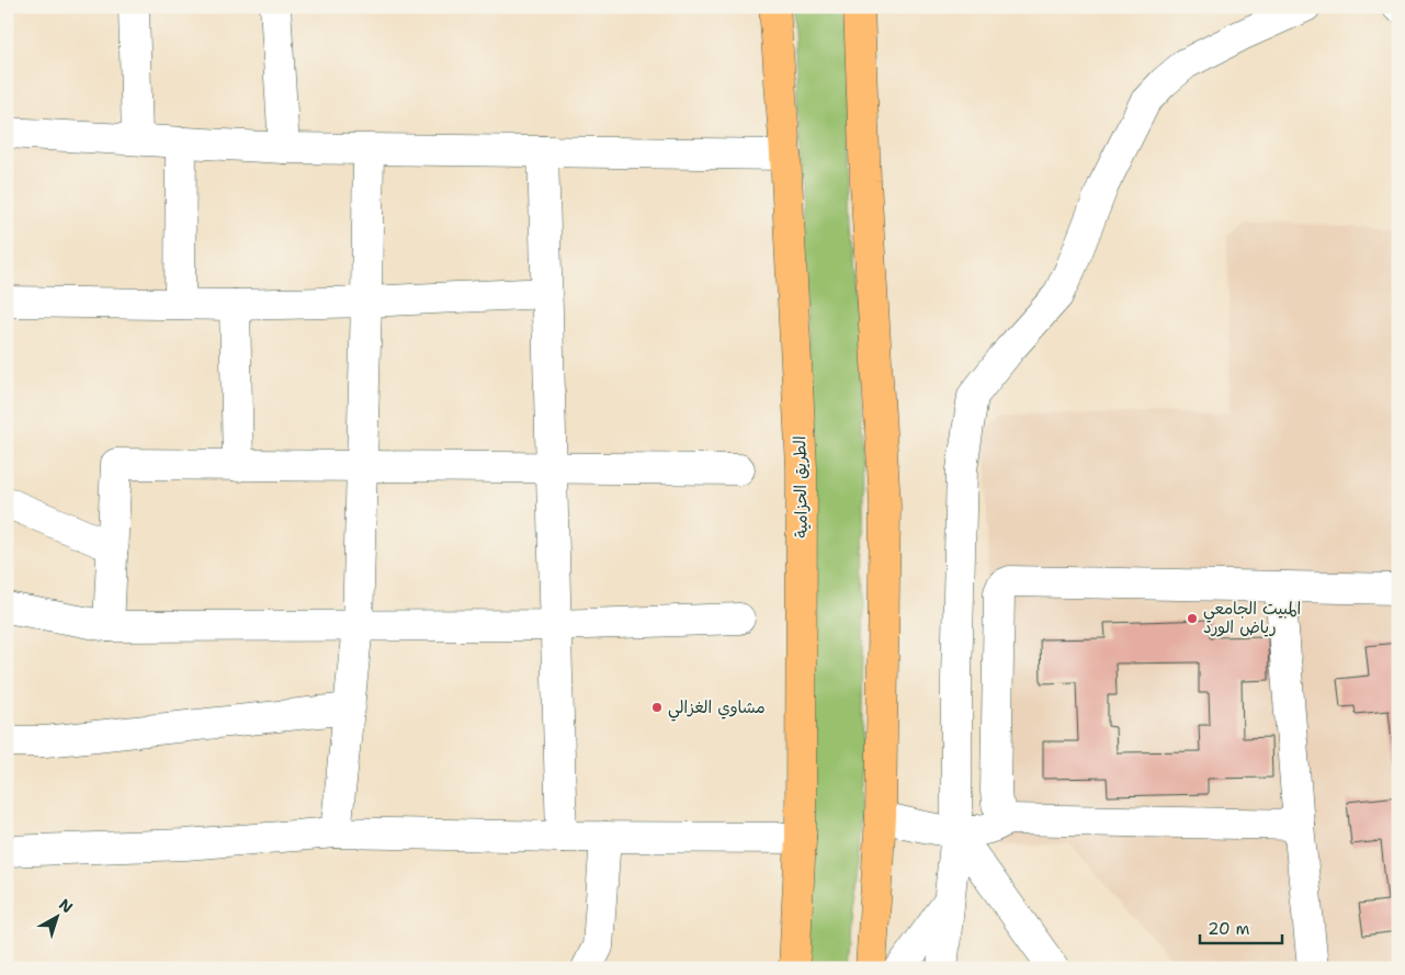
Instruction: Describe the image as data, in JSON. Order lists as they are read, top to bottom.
{
  "streets": {
    "highway": ["الطريق الحزامية"]
  },
  "places": ["المبيت الجامعي رياض الورد", "مشاوي الغزالي"],
  "scale_bar": "20 m",
  "north": "top right"
}
